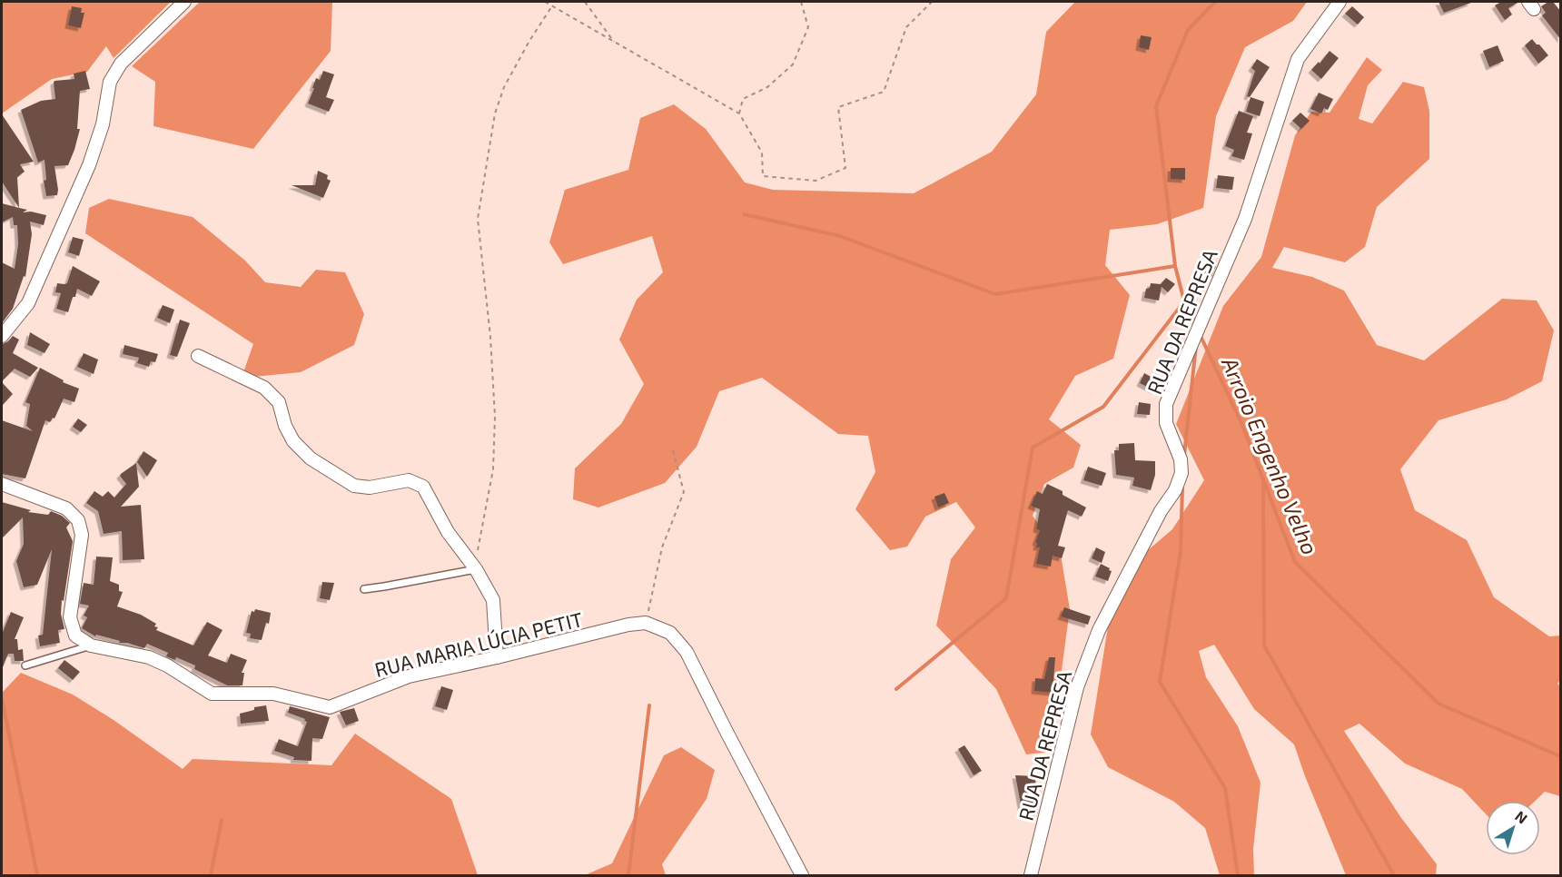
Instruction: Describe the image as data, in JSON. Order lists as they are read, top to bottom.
{
  "streets": {
    "street": ["RUA DA REPRESA", "RUA MARIA LÚCIA PETIT"]
  },
  "water": ["Arroio Engenho Velho"],
  "north": "top right"
}
